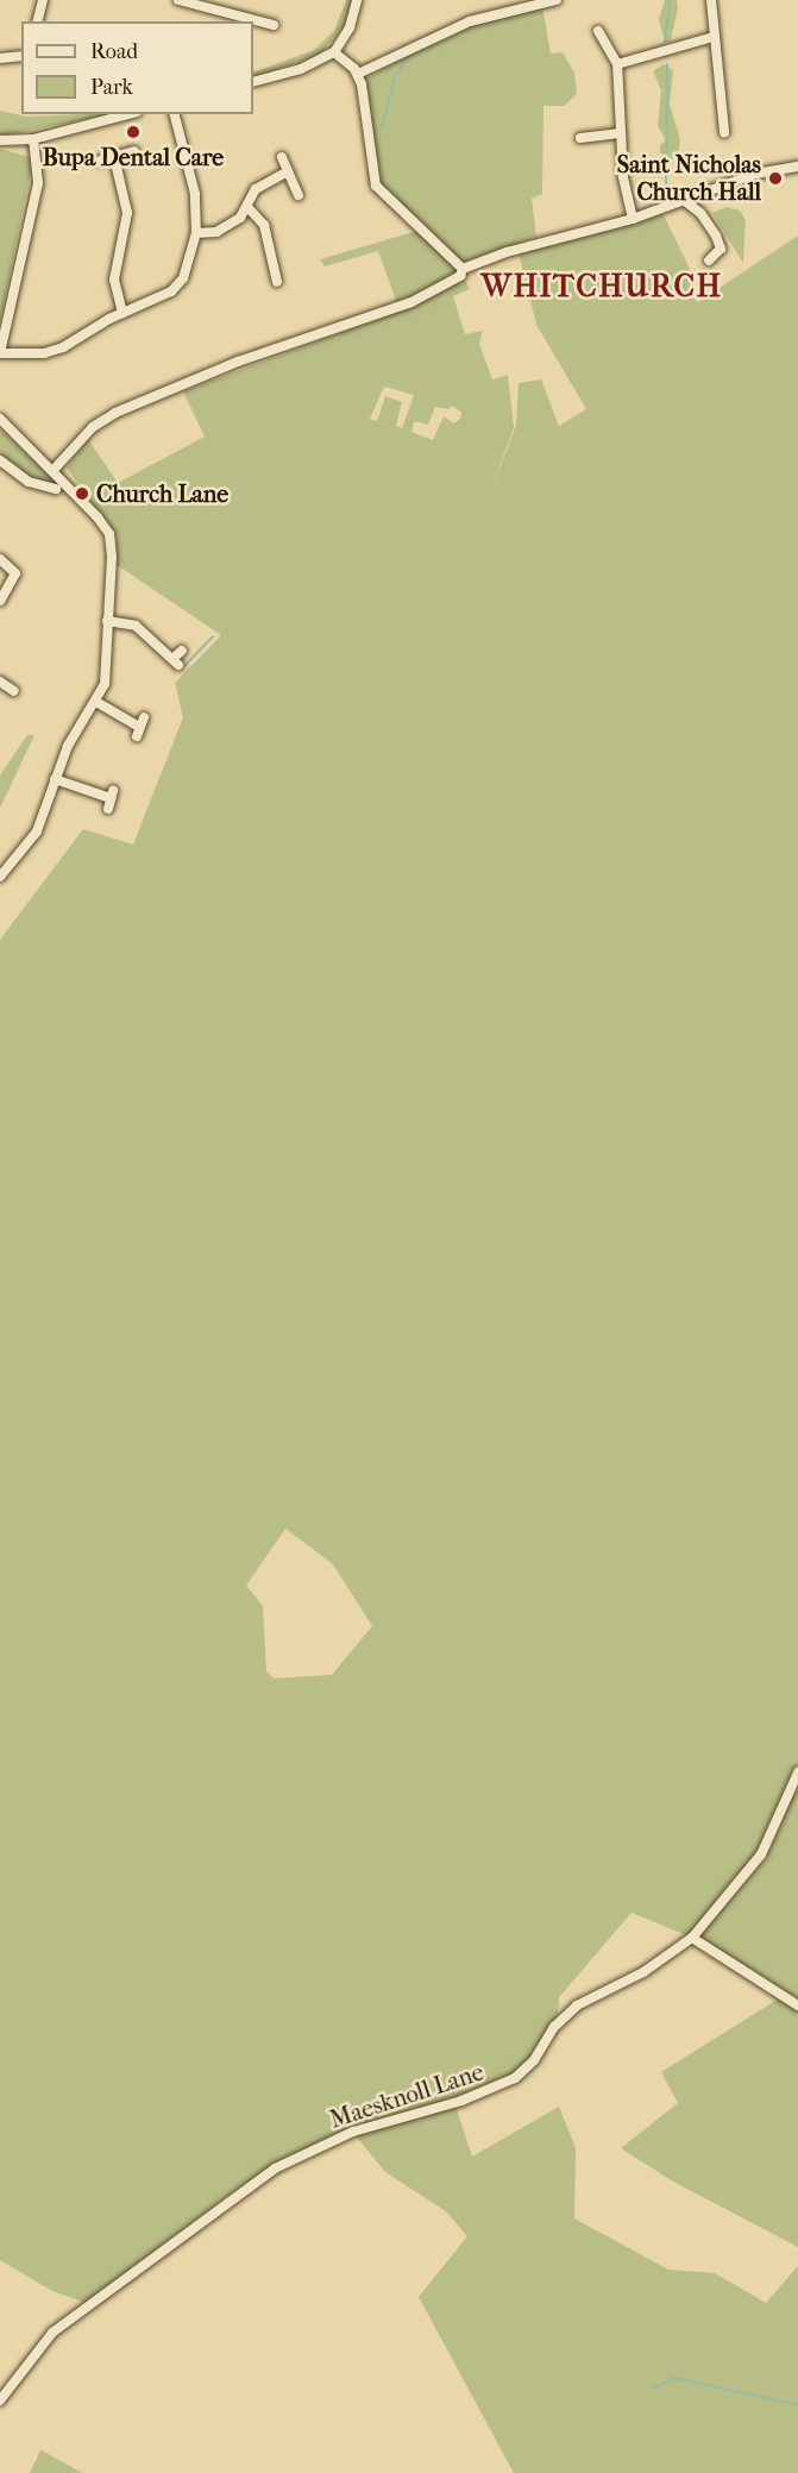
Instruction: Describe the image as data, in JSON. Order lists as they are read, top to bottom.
{
  "streets": {
    "street": ["Maesknoll Lane"]
  },
  "districts": ["WHITCHURCH"],
  "places": ["Bupa Dental Care", "Saint Nicholas Church Hall", "Church Lane"],
  "legend": ["Road", "Park"]
}
